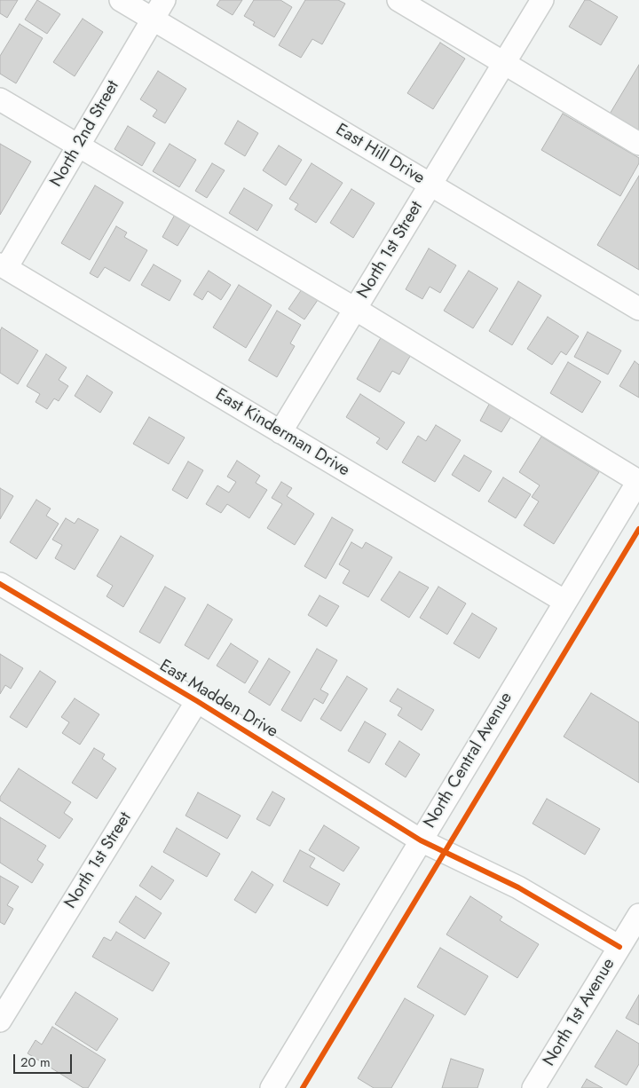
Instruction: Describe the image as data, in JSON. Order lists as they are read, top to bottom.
{
  "streets": {
    "street": [
      "North 2nd Street",
      "East Hill Drive",
      "North 1st Street",
      "East Kinderman Drive",
      "East Madden Drive",
      "North Central Avenue",
      "North 1st Avenue"
    ]
  },
  "crossings": [
    ["North 2nd Street", "East Hill Drive"],
    ["North 2nd Street", "East Kinderman Drive"],
    ["East Hill Drive", "North 1st Street"],
    ["North 1st Street", "East Kinderman Drive"],
    ["North 1st Street", "East Madden Drive"],
    ["East Kinderman Drive", "North Central Avenue"],
    ["East Madden Drive", "North Central Avenue"],
    ["East Madden Drive", "North 1st Avenue"]
  ],
  "scale_bar": "20 m"
}
